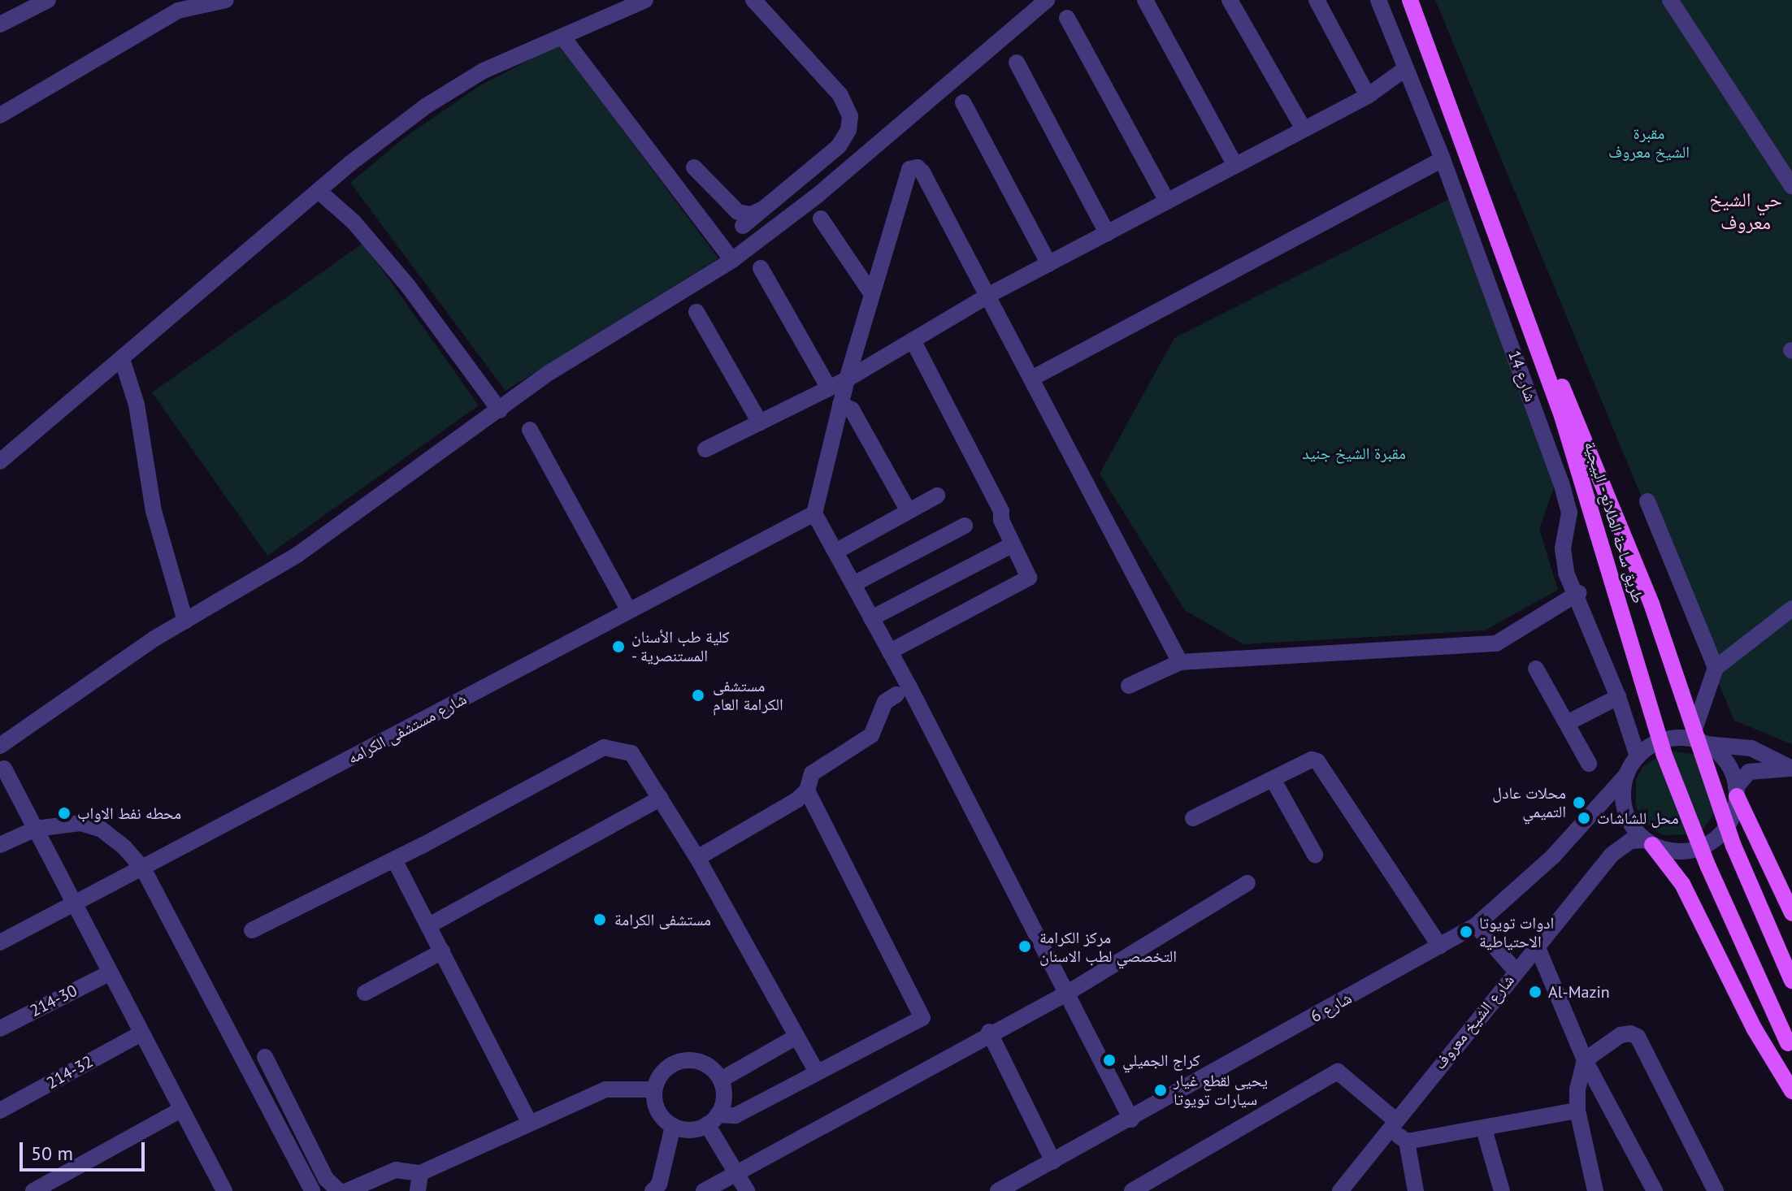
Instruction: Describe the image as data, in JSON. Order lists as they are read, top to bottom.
{
  "streets": {
    "main road": ["طريق ساحة الطلائع - البيجية"],
    "street": [
      "شارع 14",
      "شارع مستشفى الكرامه",
      "214-30",
      "شارع 6",
      "شارع الشيخ معروف",
      "214-32"
    ]
  },
  "crossings": [
    ["شارع 14", "شارع 6"],
    ["شارع 14", "شارع الشيخ معروف"],
    ["شارع 6", "شارع الشيخ معروف"]
  ],
  "districts": ["حي الشيخ معروف"],
  "parks": ["مقبرة الشيخ معروف", "مقبرة الشيخ جنيد"],
  "places": [
    "كلية طب الأسنان - المستنصرية",
    "مستشفى الكرامة العام",
    "محلات عادل التميمي",
    "محطه نفط الاواب",
    "محل للشاشات",
    "مستشفى الكرامة",
    "ادوات تويوتا الاحتياطية",
    "مركز الكرامة التخصصي لطب الاسنان",
    "Al-Mazin",
    "كراج الجميلي",
    "يحيى لقطع غيار سيارات تويوتا"
  ],
  "scale_bar": "50 m"
}
